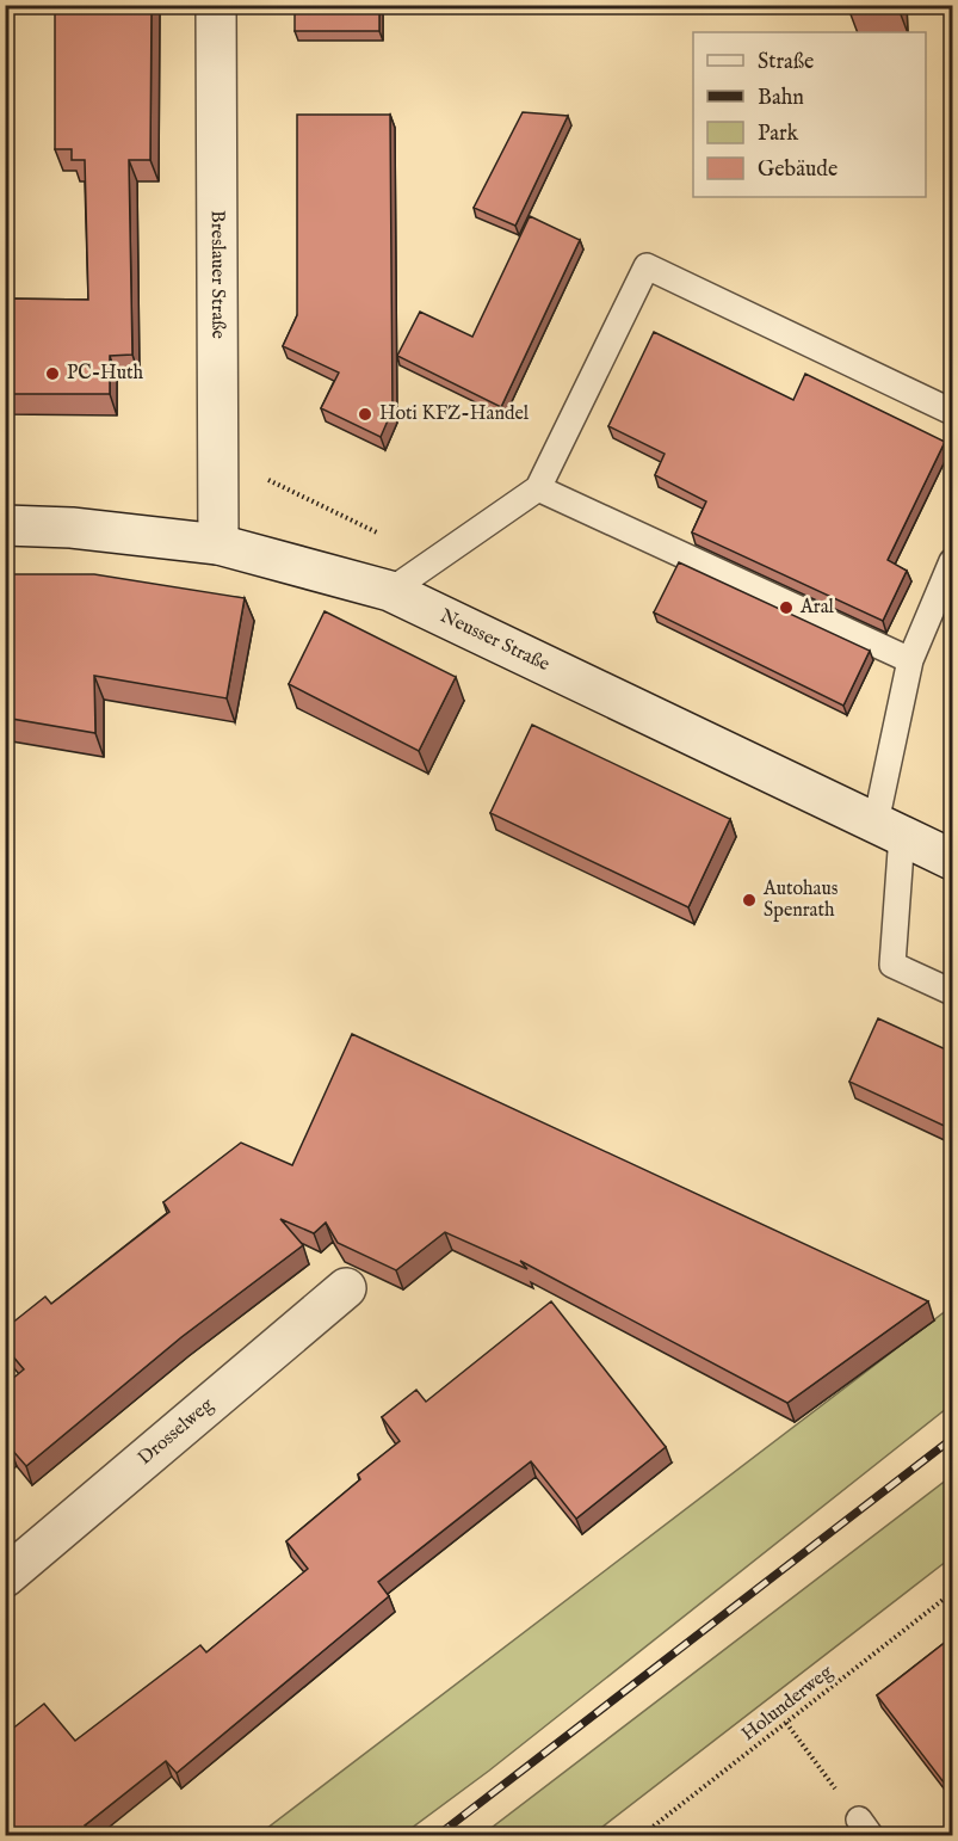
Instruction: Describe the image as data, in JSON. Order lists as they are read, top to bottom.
{
  "streets": {
    "main road": ["Breslauer Straße", "Neusser Straße", "Drosselweg"],
    "path": ["Holunderweg"]
  },
  "crossings": [
    ["Breslauer Straße", "Neusser Straße"]
  ],
  "places": [
    "PC-Huth",
    "Hoti KFZ-Handel",
    "Aral",
    "Autohaus Spenrath"
  ],
  "legend": [
    "Straße",
    "Bahn",
    "Park",
    "Gebäude"
  ]
}
